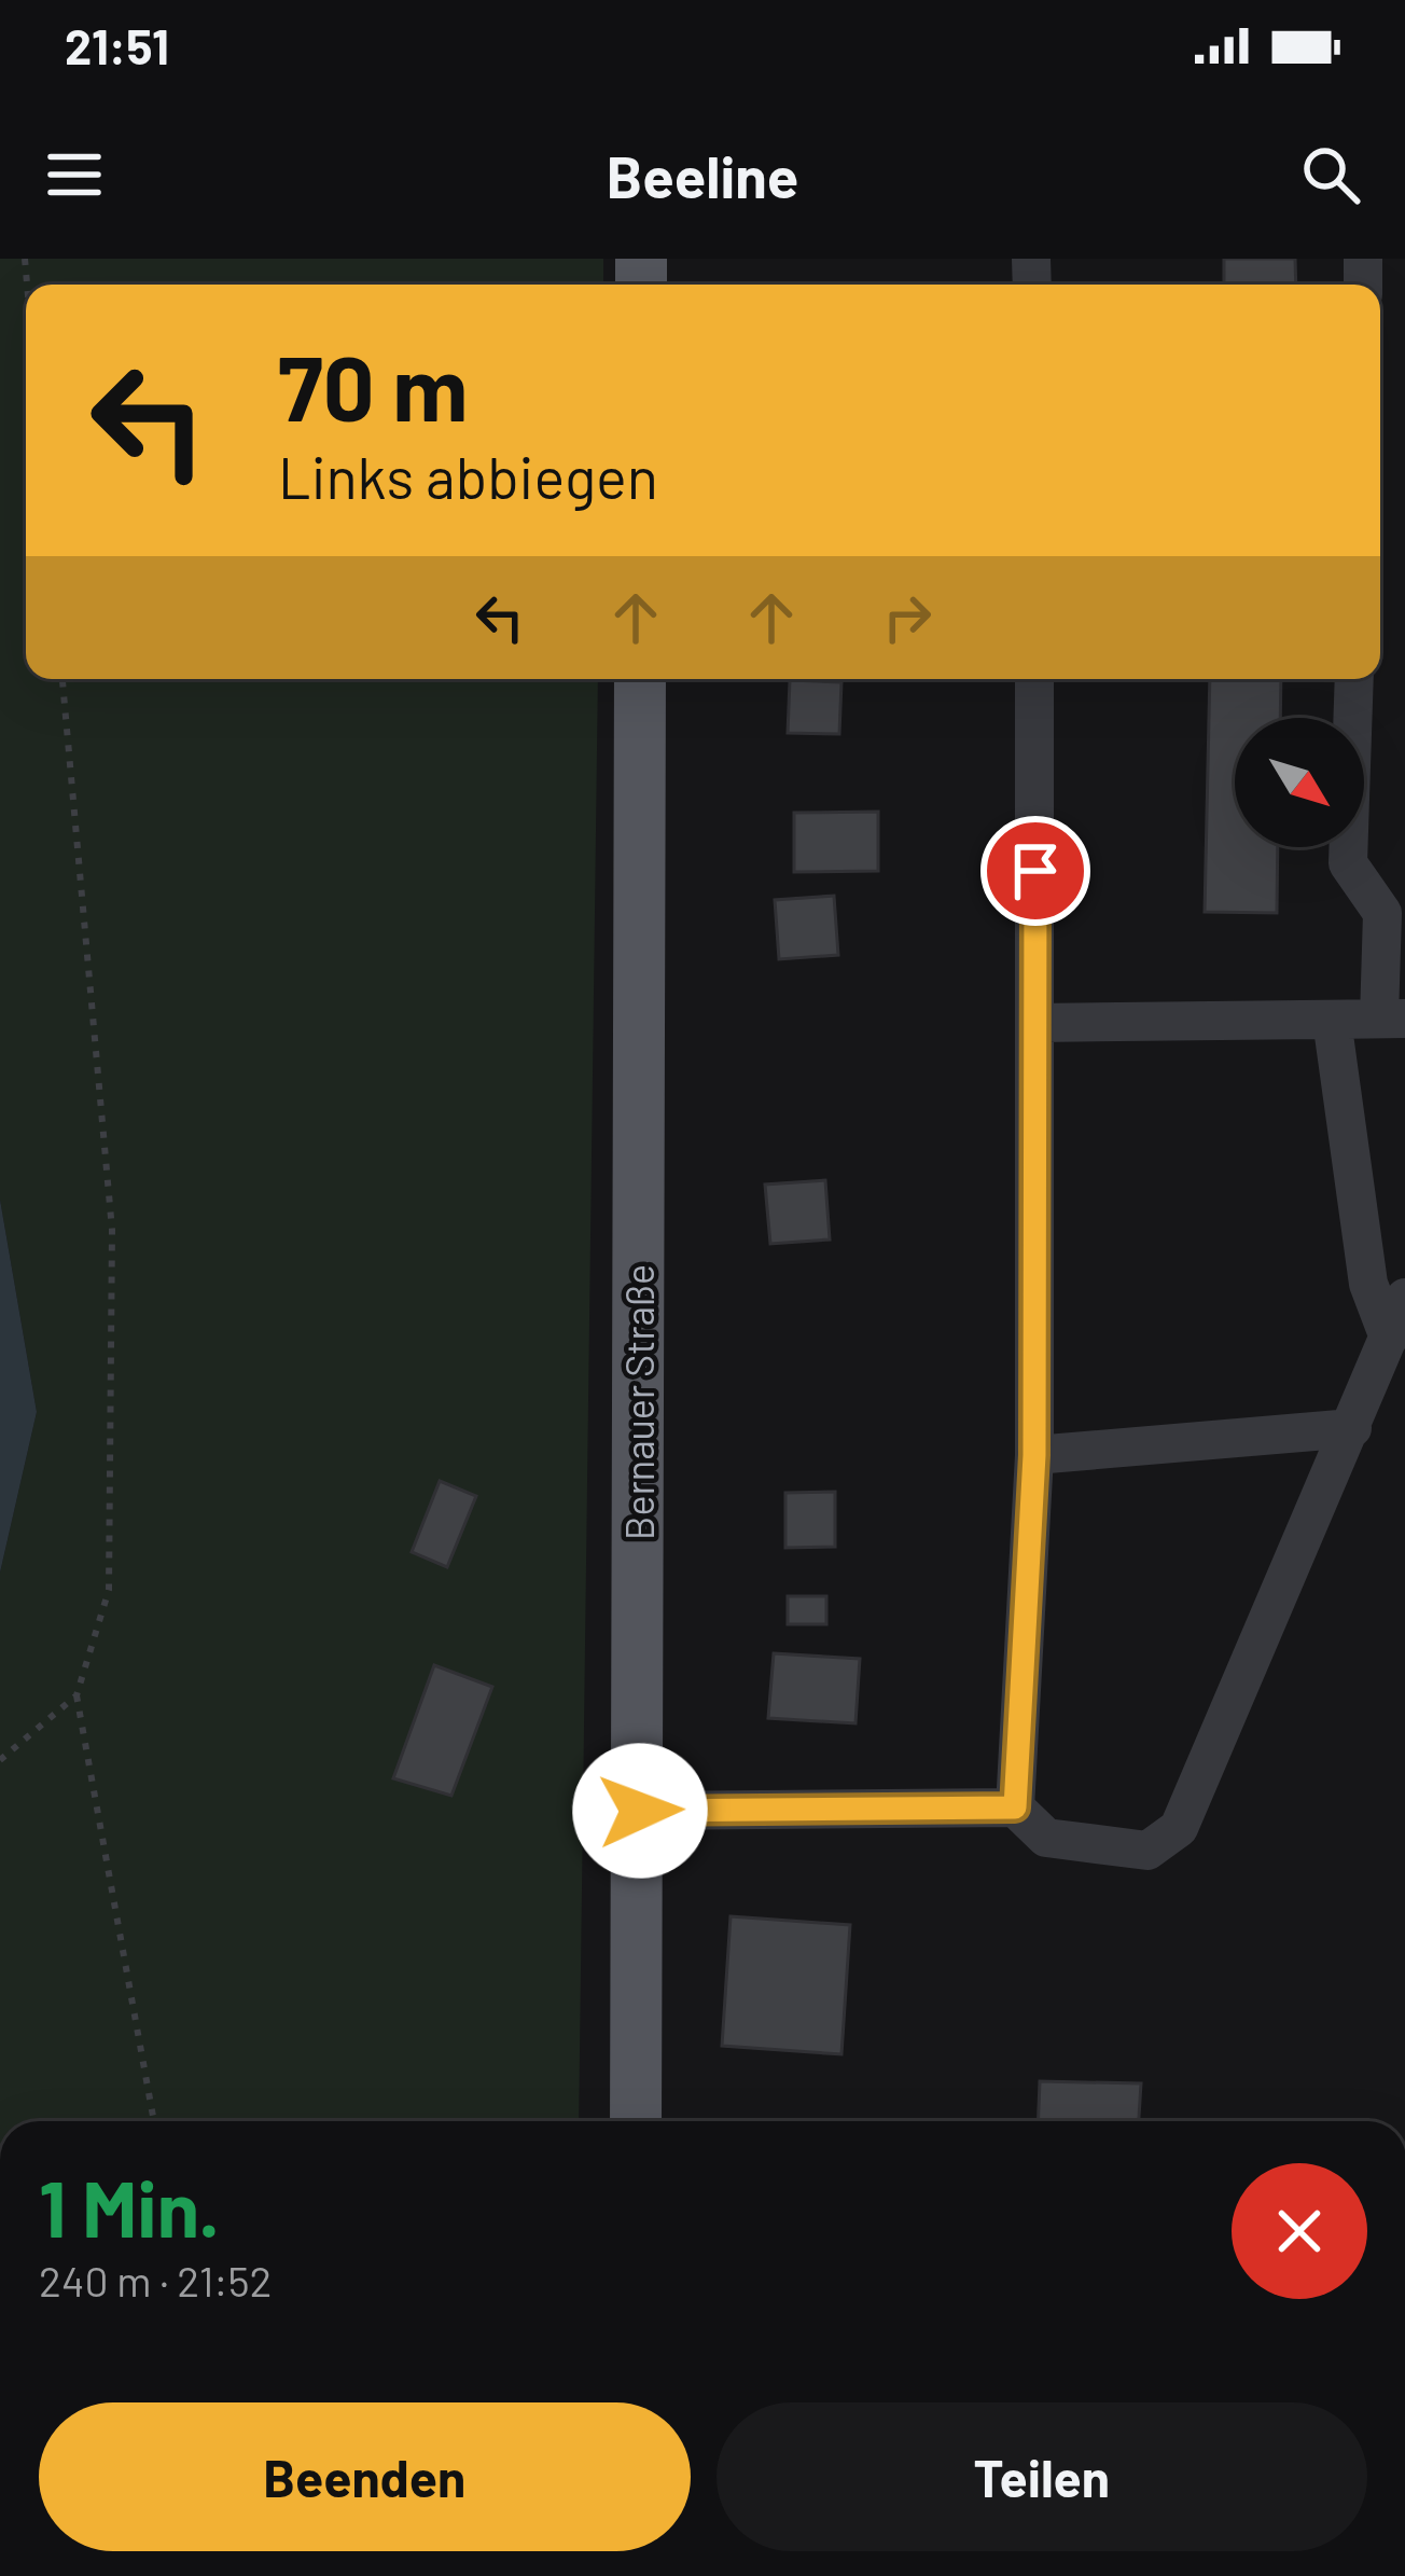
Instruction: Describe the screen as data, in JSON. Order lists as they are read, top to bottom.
{
  "streets": {
    "main road": ["Bernauer Straße"]
  },
  "north": "bottom right",
  "page": {
    "status": "21:51",
    "header": "Beeline",
    "turn": ["70 m", "Links abbiegen"],
    "heading": ["1 Min.", "240 m · 21:52"],
    "buttons": ["Beenden", "Teilen"]
  }
}
